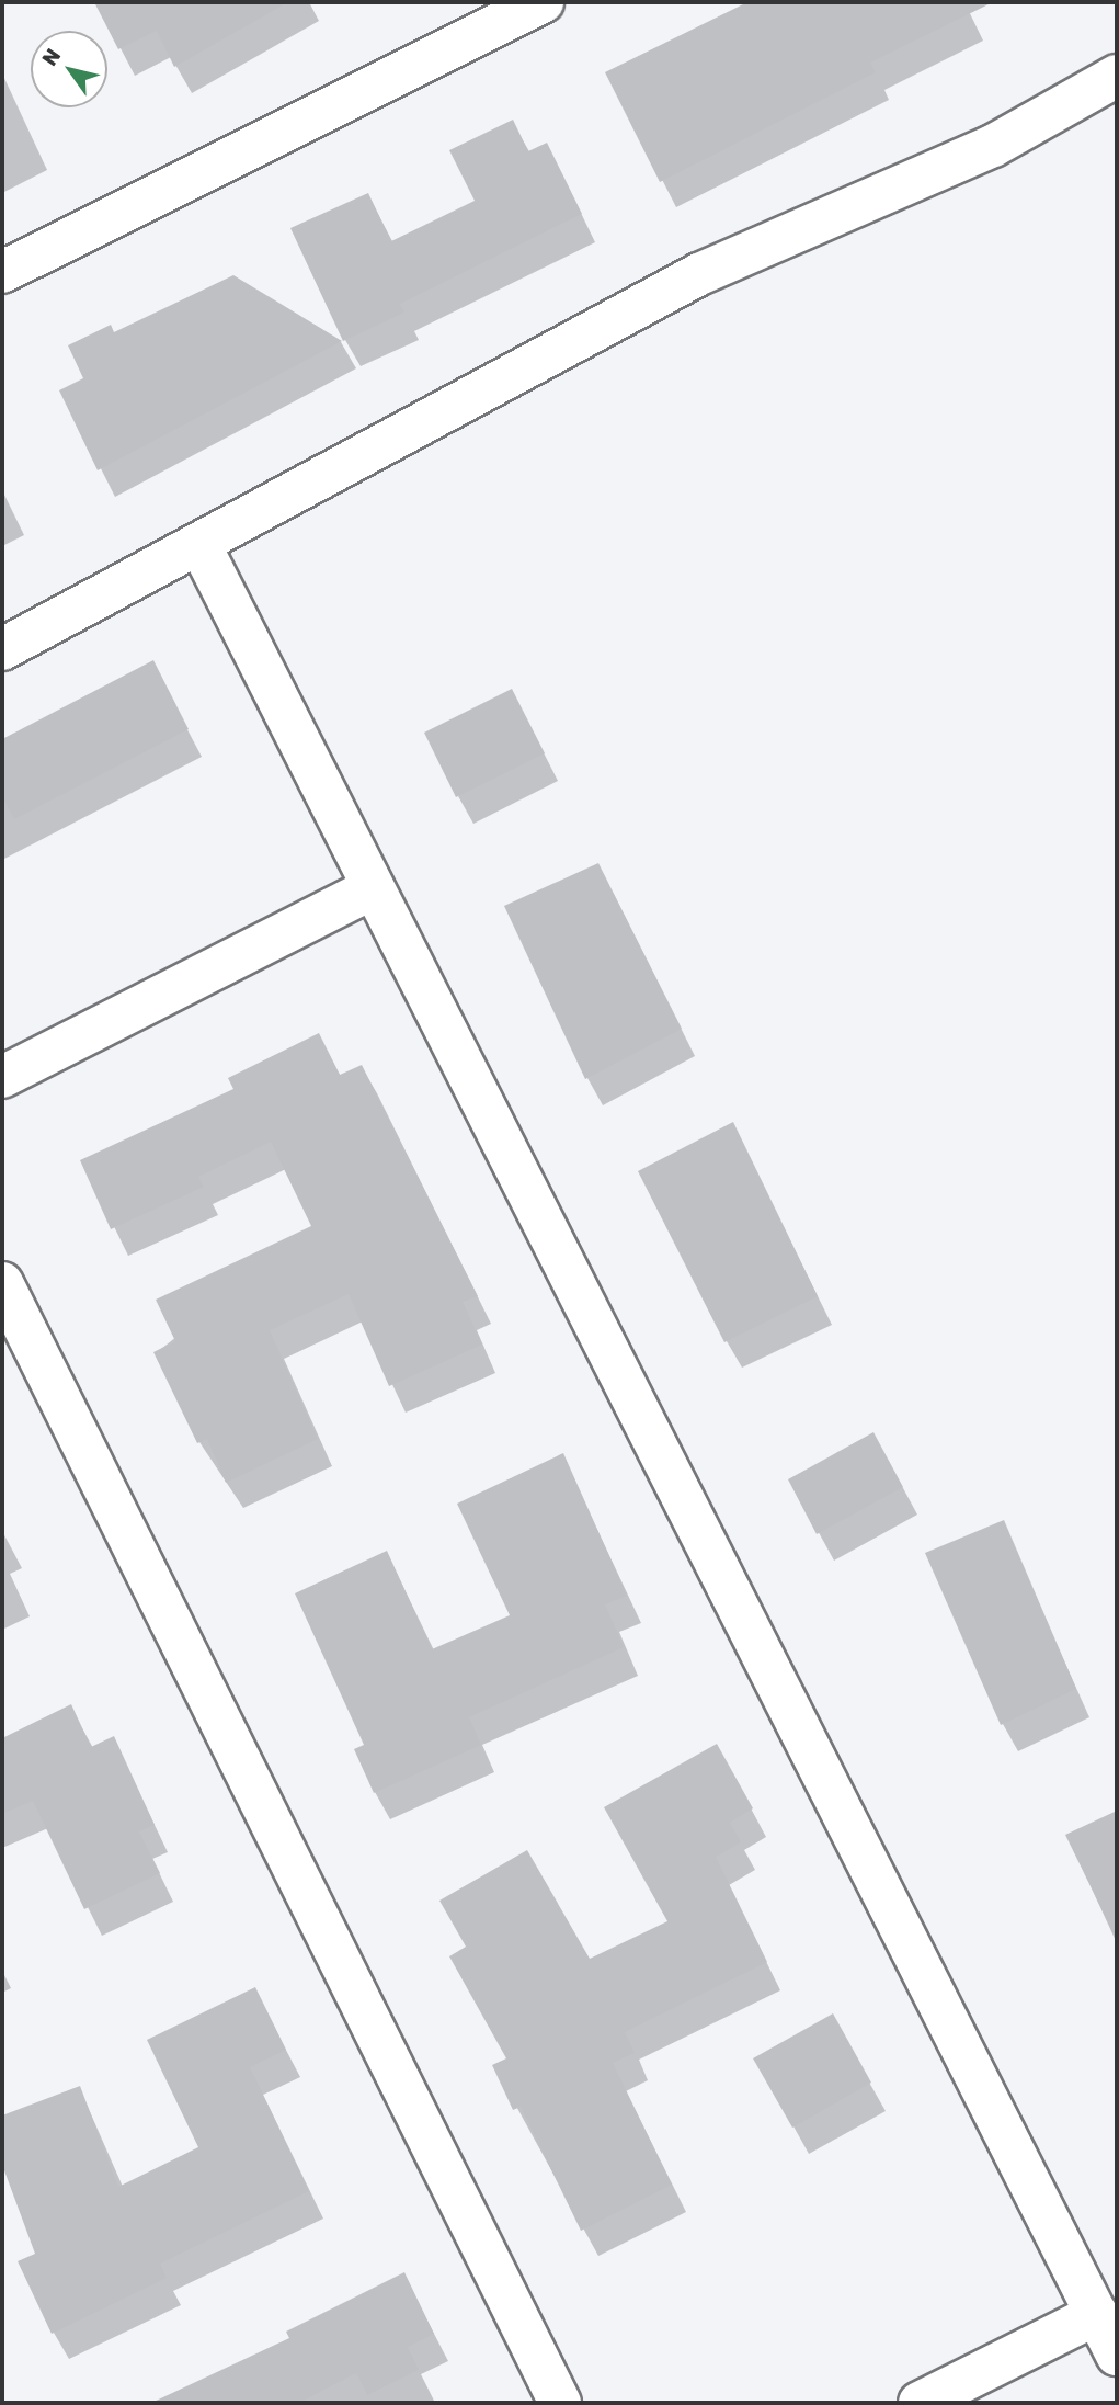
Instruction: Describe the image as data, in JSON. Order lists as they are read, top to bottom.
{
  "north": "top left"
}
